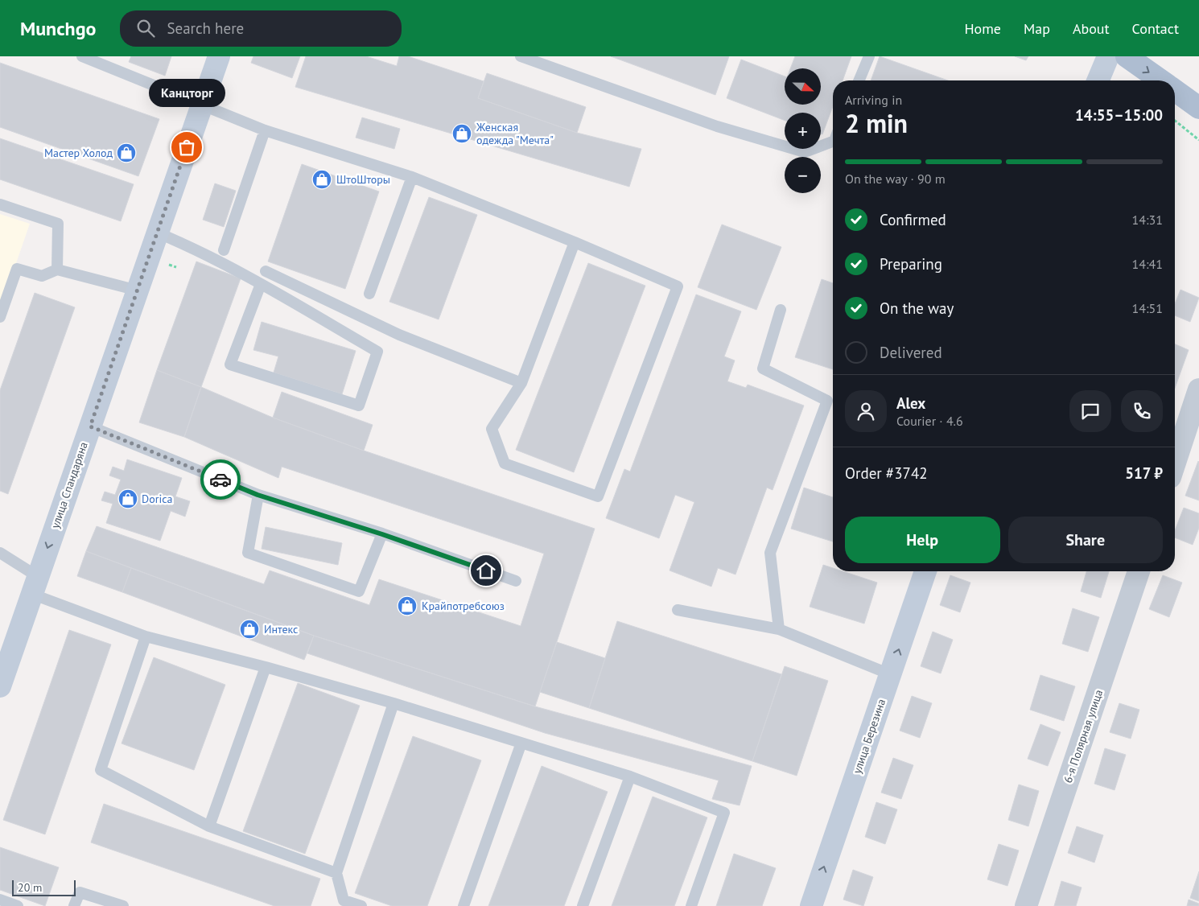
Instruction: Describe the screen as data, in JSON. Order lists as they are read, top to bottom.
{
  "streets": {
    "street": ["улица Спандаряна", "улица Березина", "6-я Полярная улица"]
  },
  "one_way": ["улица Березина"],
  "places": {
    "shop": [
      "Женская одежда \"Мечта\"",
      "Мастер Холод",
      "ШтоШторы",
      "Dorica",
      "Крайпотребсоюз",
      "Интекс"
    ],
    "other": ["Канцторг"]
  },
  "scale_bar": "20 m",
  "north": "right",
  "page": {
    "header": "Munchgo",
    "search": "Search here",
    "nav": [
      "Home",
      "Map",
      "About",
      "Contact"
    ],
    "map_buttons": ["+", "−"],
    "bubble": "Канцторг",
    "heading": ["2 min", "Arriving in", "14:55–15:00"],
    "panel": [
      "Alex",
      "Courier · 4.6",
      "Order #3742",
      "517 ₽"
    ],
    "bar": "On the way · 90 m",
    "list": [
      ["Confirmed", "14:31"],
      ["Preparing", "14:41"],
      ["On the way", "14:51"],
      "Delivered"
    ],
    "buttons": ["Help", "Share"],
    "scale": "20 m"
  }
}
